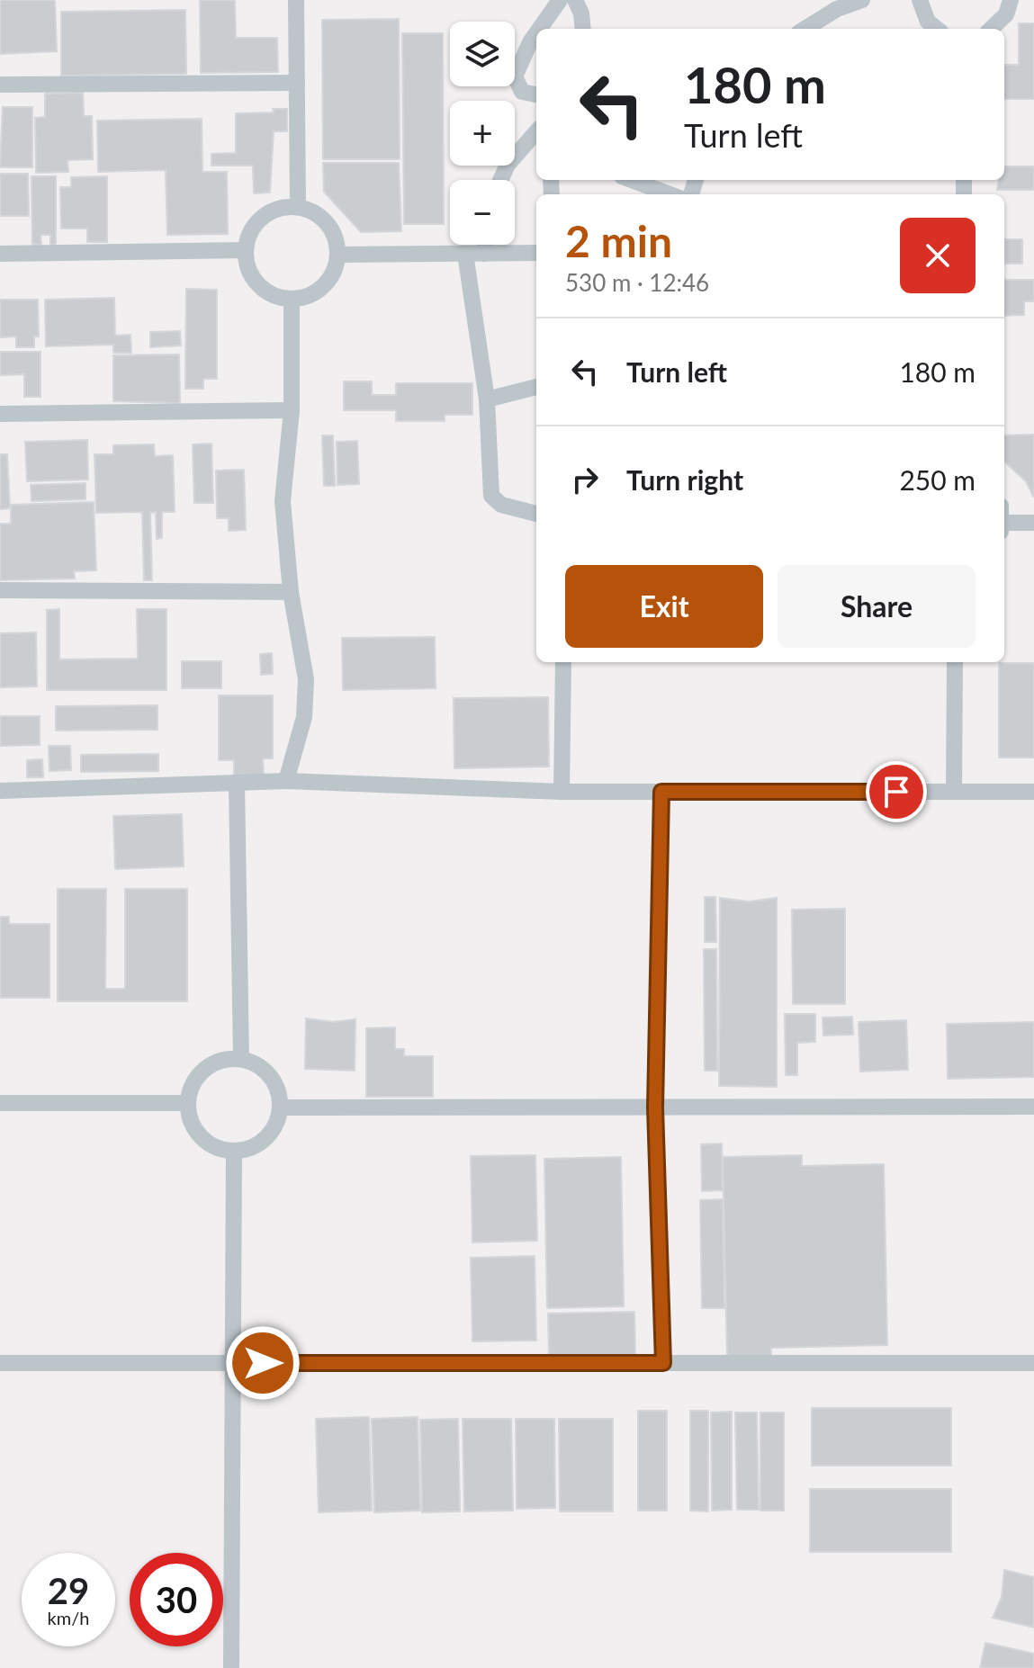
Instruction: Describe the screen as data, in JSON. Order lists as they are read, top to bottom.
{
  "page": {
    "map_buttons": ["+", "−"],
    "turn": ["180 m", "Turn left"],
    "heading": ["2 min", "530 m · 12:46"],
    "list": [
      {
        "name": "Turn left",
        "value": "180 m"
      },
      {
        "name": "Turn right",
        "value": "250 m"
      }
    ],
    "buttons": ["Exit", "Share"],
    "speed": "29 km/h",
    "limit": "30"
  }
}
